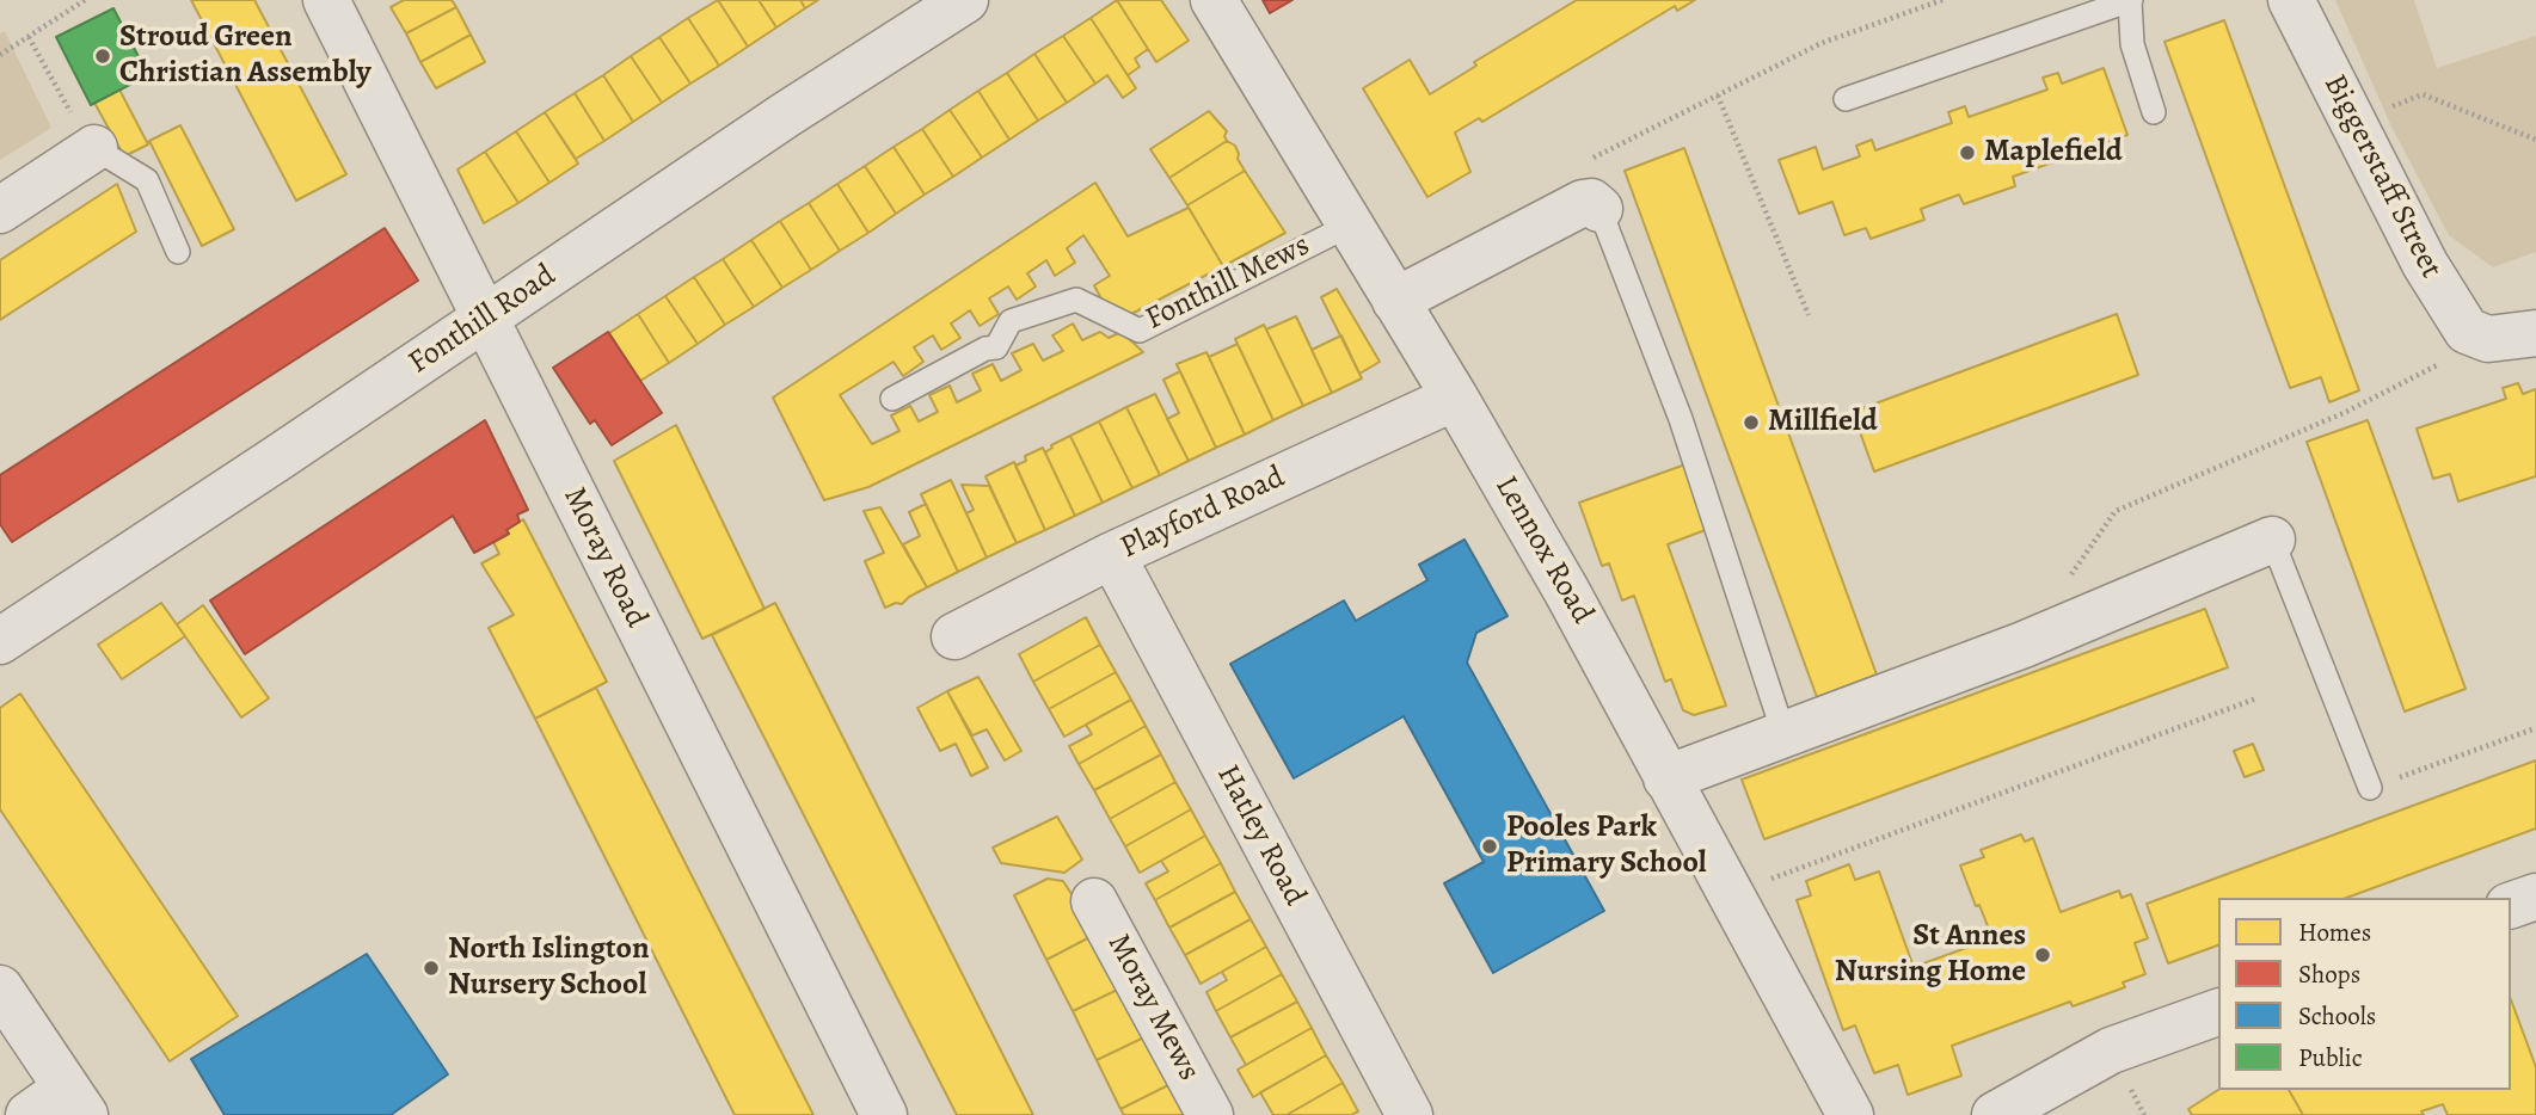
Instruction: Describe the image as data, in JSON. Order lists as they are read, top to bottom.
{
  "streets": {
    "street": [
      "Biggerstaff Street",
      "Fonthill Road",
      "Playford Road",
      "Lennox Road",
      "Moray Road",
      "Hatley Road",
      "Moray Mews"
    ],
    "lane": ["Fonthill Mews"]
  },
  "crossings": [
    ["Fonthill Mews", "Lennox Road"],
    ["Fonthill Road", "Moray Road"],
    ["Playford Road", "Lennox Road"],
    ["Playford Road", "Hatley Road"]
  ],
  "places": [
    "Stroud Green Christian Assembly",
    "Maplefield",
    "Millfield",
    "Pooles Park Primary School",
    "St Annes Nursing Home",
    "North Islington Nursery School"
  ],
  "legend": [
    "Homes",
    "Shops",
    "Schools",
    "Public"
  ]
}
